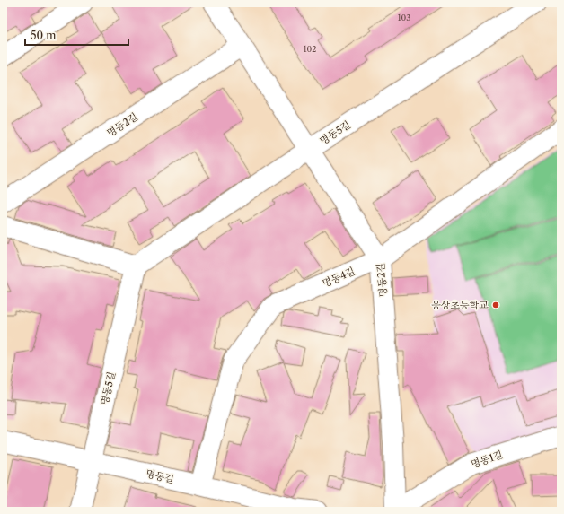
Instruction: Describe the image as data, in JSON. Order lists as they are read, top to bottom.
{
  "streets": {
    "street": [
      "명동2길",
      "명동5길",
      "명동4길",
      "명동1길",
      "명동길"
    ]
  },
  "crossings": [
    ["명동2길", "명동5길"],
    ["명동2길", "명동4길"],
    ["명동5길", "명동길"],
    ["명동4길", "명동길"]
  ],
  "places": ["웅상초등학교"],
  "house_numbers": ["103", "102"],
  "scale_bar": "50 m"
}
